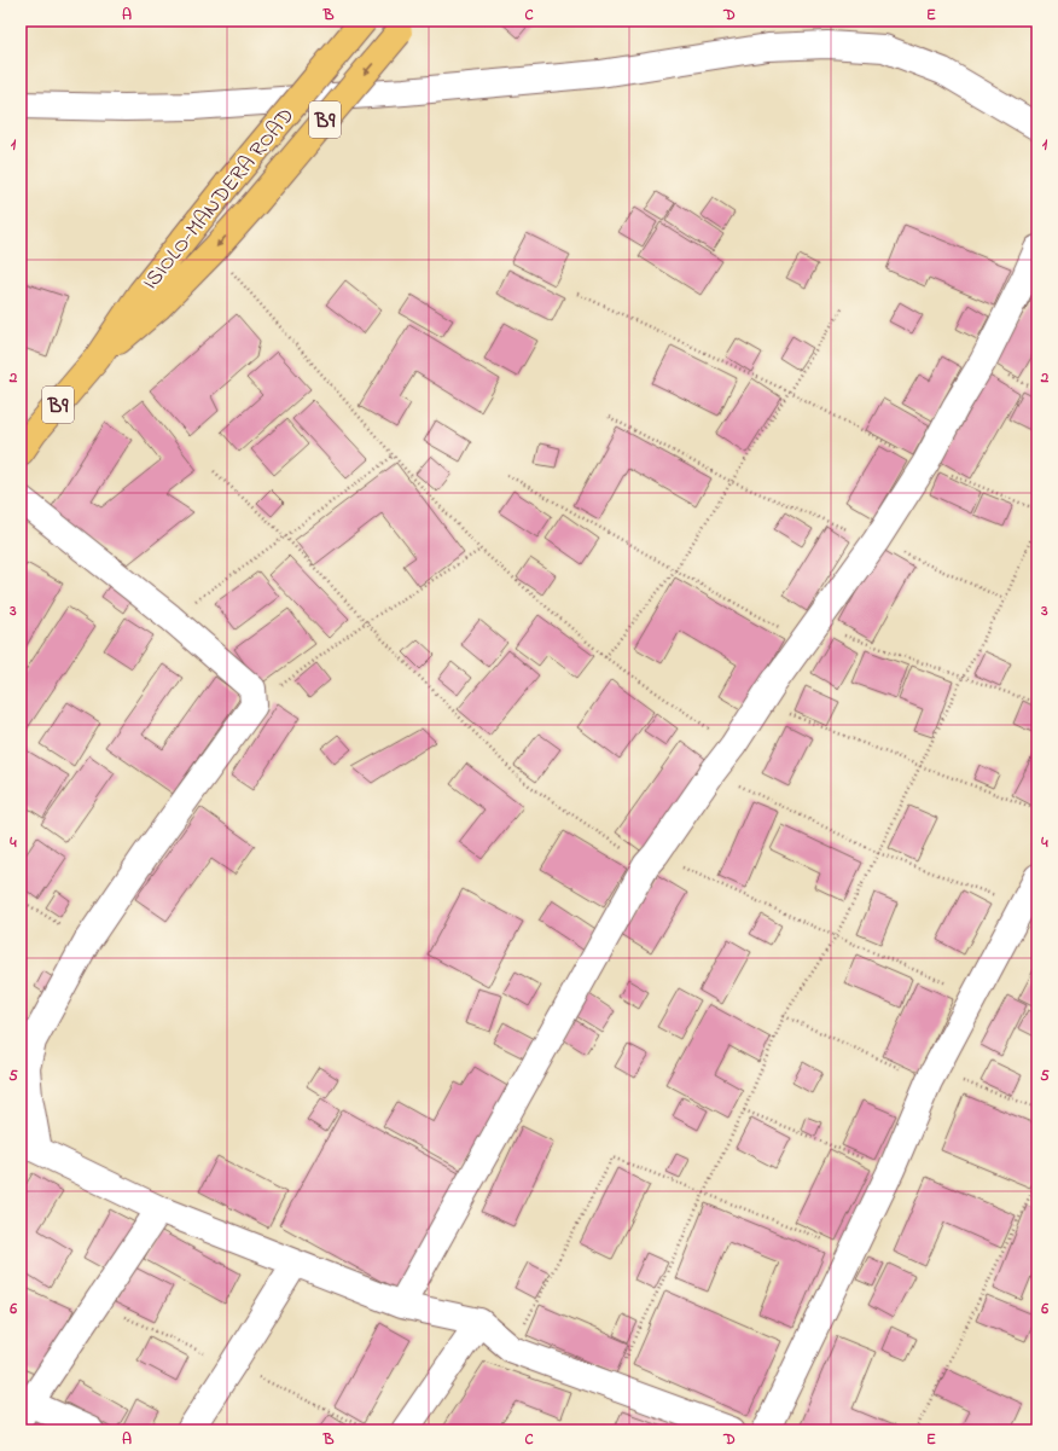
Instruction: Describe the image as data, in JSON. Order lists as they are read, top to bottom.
{
  "streets": {
    "highway": ["B9", "ISIOLO-MANDERA ROAD"]
  },
  "grid": {
    "columns": [
      "A",
      "B",
      "C",
      "D",
      "E"
    ],
    "rows": [
      "1",
      "2",
      "3",
      "4",
      "5",
      "6"
    ]
  }
}
